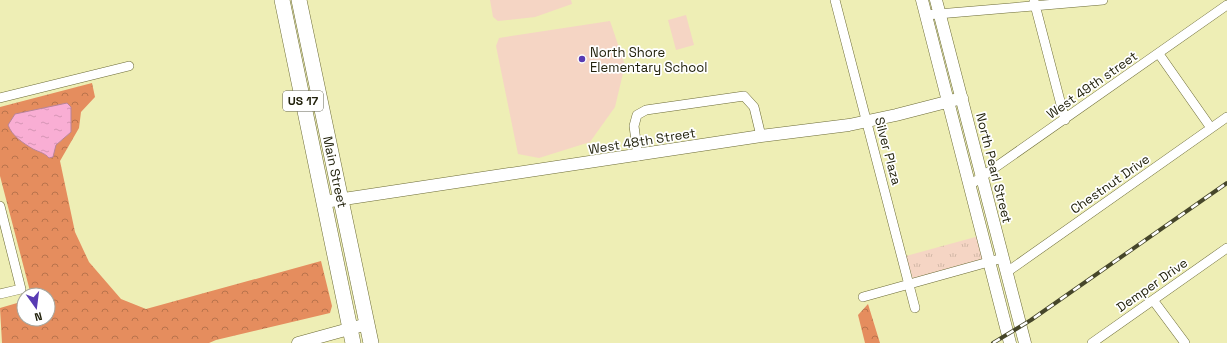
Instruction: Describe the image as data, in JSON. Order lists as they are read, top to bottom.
{
  "streets": {
    "main road": ["US 17", "Main Street"],
    "street": [
      "West 49th street",
      "West 48th Street",
      "Silver Plaza",
      "North Pearl Street",
      "Chestnut Drive",
      "Demper Drive"
    ]
  },
  "crossings": [
    ["West 49th street", "North Pearl Street"],
    ["West 48th Street", "Silver Plaza"],
    ["West 48th Street", "North Pearl Street"],
    ["West 48th Street", "Main Street"],
    ["North Pearl Street", "Chestnut Drive"]
  ],
  "places": ["North Shore Elementary School"],
  "north": "bottom"
}
